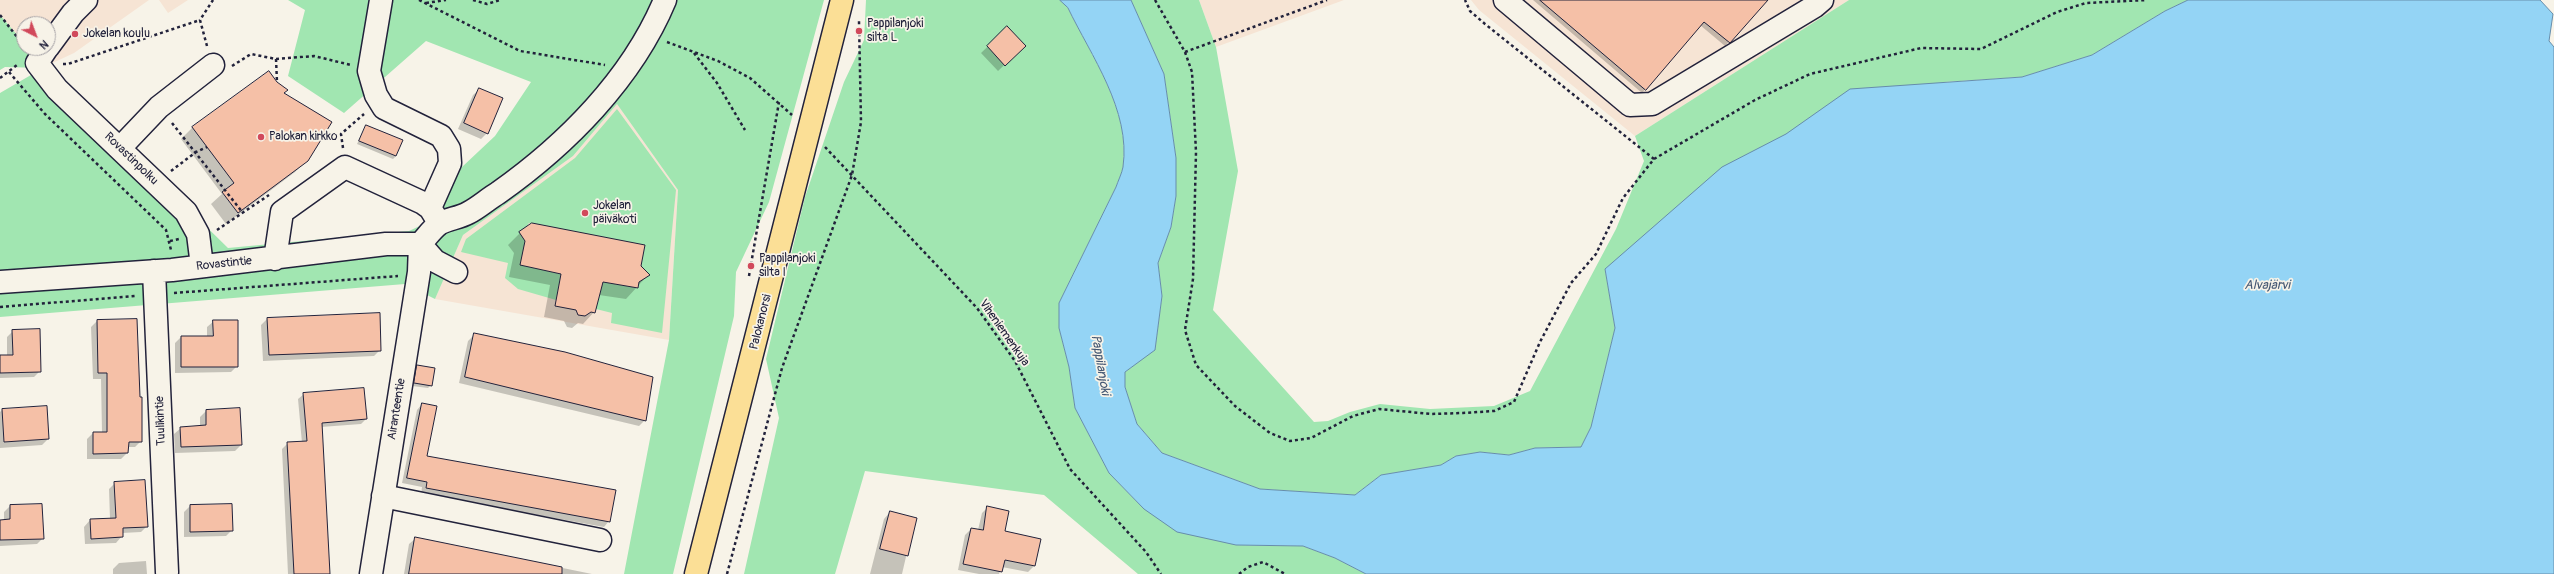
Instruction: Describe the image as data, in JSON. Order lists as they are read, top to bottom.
{
  "streets": {
    "main road": ["Palokanorsi"],
    "street": [
      "Rovastinpolku",
      "Rovastintie",
      "Airanteentie",
      "Tuulikintie"
    ],
    "path": ["Viheniemenkuja"]
  },
  "crossings": [
    ["Rovastinpolku", "Rovastintie"],
    ["Rovastintie", "Airanteentie"],
    ["Rovastintie", "Tuulikintie"]
  ],
  "water": ["Alvajärvi", "Pappilanjoki"],
  "places": [
    "Pappilanjoki silta L",
    "Jokelan koulu",
    "Palokan kirkko",
    "Jokelan päiväkoti",
    "Pappilanjoki silta I"
  ],
  "north": "bottom right"
}
